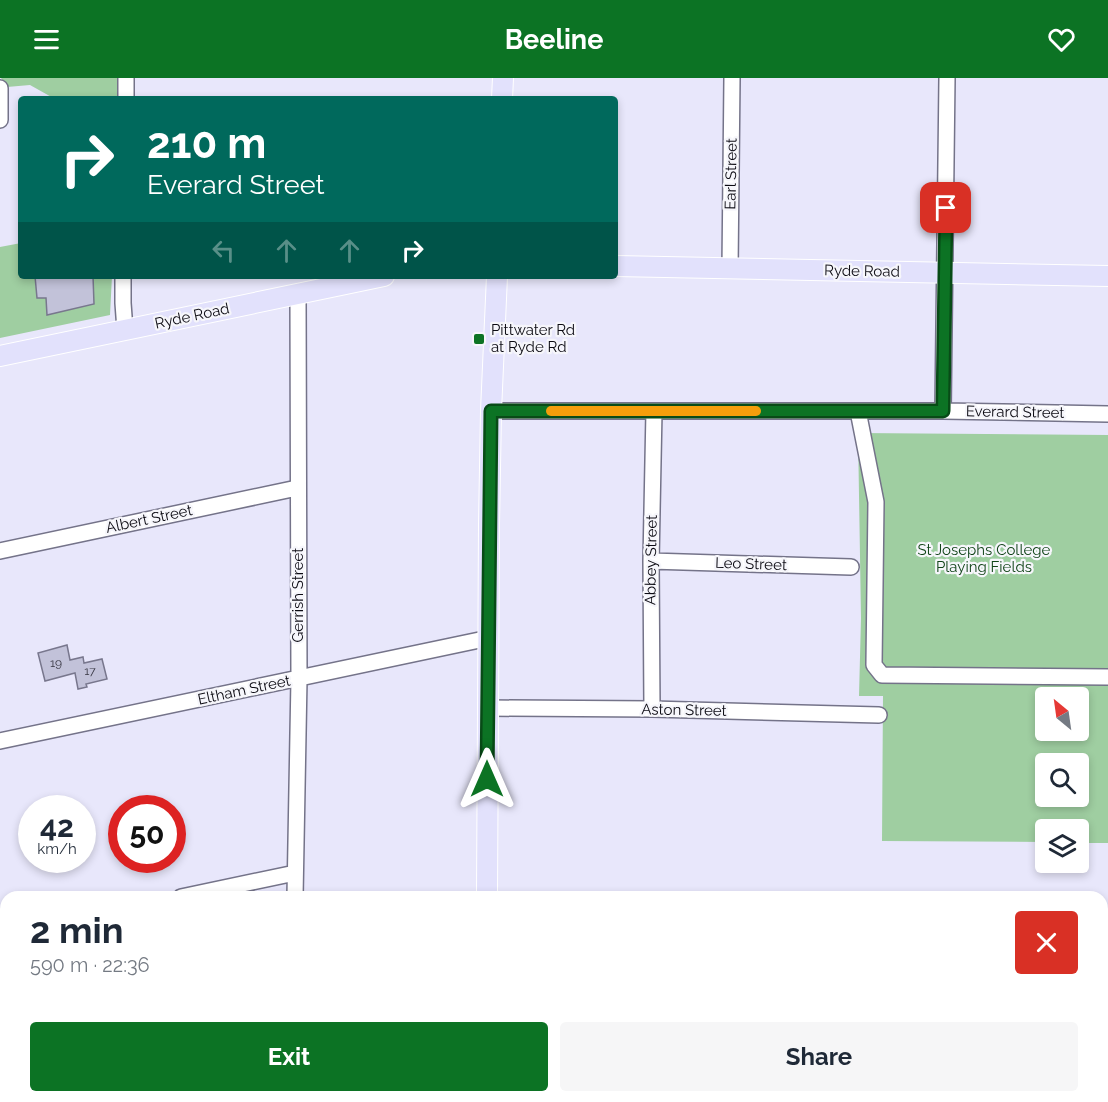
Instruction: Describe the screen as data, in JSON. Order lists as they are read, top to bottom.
{
  "streets": {
    "main road": ["Ryde Road"],
    "street": [
      "Earl Street",
      "Everard Street",
      "Albert Street",
      "Abbey Street",
      "Leo Street",
      "Gerrish Street",
      "Eltham Street",
      "Aston Street"
    ]
  },
  "crossings": [
    ["Earl Street", "Ryde Road"],
    ["Ryde Road", "Gerrish Street"],
    ["Everard Street", "Abbey Street"],
    ["Albert Street", "Gerrish Street"],
    ["Abbey Street", "Leo Street"],
    ["Abbey Street", "Aston Street"],
    ["Gerrish Street", "Eltham Street"]
  ],
  "parks": ["St Josephs College Playing Fields"],
  "places": {
    "transit": ["Pittwater Rd at Ryde Rd"]
  },
  "house_numbers": ["19", "17"],
  "north": "top left",
  "page": {
    "header": "Beeline",
    "turn": ["210 m", "Everard Street"],
    "speed": "42 km/h",
    "limit": "50",
    "heading": ["2 min", "590 m · 22:36"],
    "buttons": ["Exit", "Share"]
  }
}
